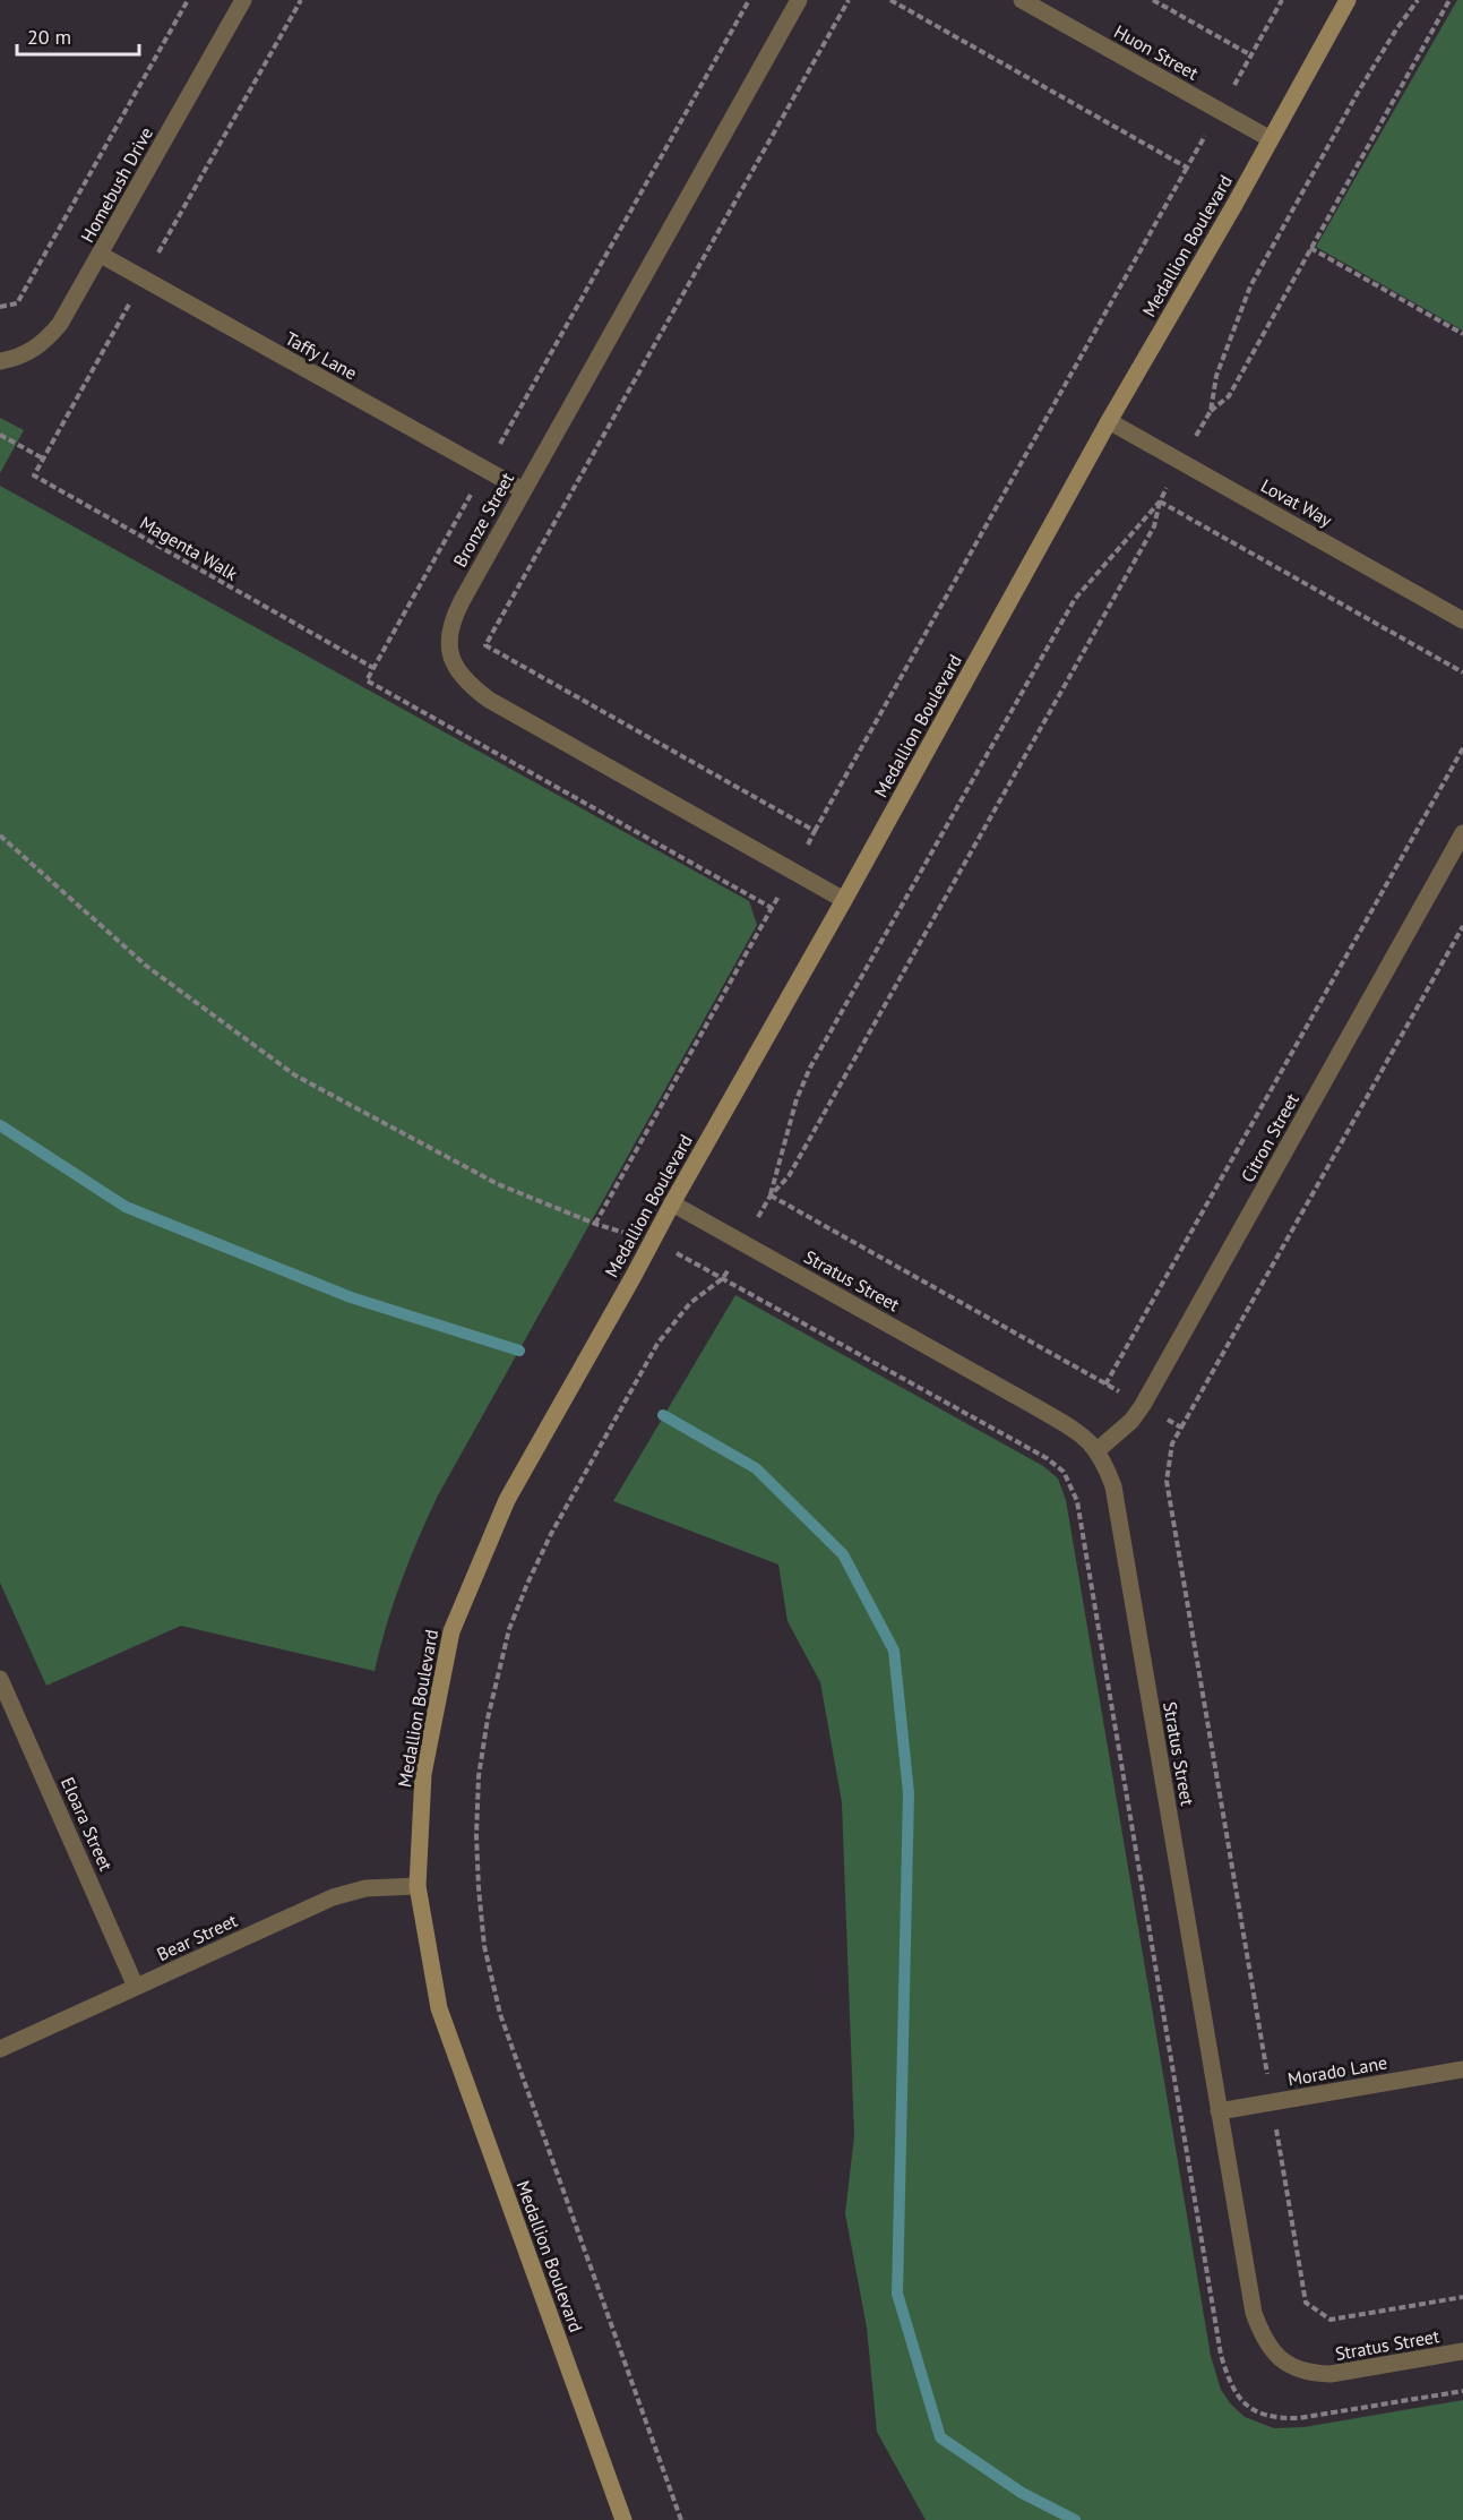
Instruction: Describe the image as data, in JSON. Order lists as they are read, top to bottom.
{
  "streets": {
    "street": [
      "Huon Street",
      "Homebush Drive",
      "Medallion Boulevard",
      "Taffy Lane",
      "Lovat Way",
      "Bronze Street",
      "Citron Street",
      "Stratus Street",
      "Eloara Street",
      "Bear Street",
      "Morado Lane"
    ],
    "path": ["Magenta Walk"]
  },
  "crossings": [
    ["Huon Street", "Medallion Boulevard"],
    ["Homebush Drive", "Taffy Lane"],
    ["Medallion Boulevard", "Lovat Way"],
    ["Medallion Boulevard", "Bronze Street"],
    ["Medallion Boulevard", "Stratus Street"],
    ["Medallion Boulevard", "Bear Street"],
    ["Taffy Lane", "Bronze Street"],
    ["Citron Street", "Stratus Street"],
    ["Stratus Street", "Morado Lane"],
    ["Eloara Street", "Bear Street"]
  ],
  "scale_bar": "20 m"
}
